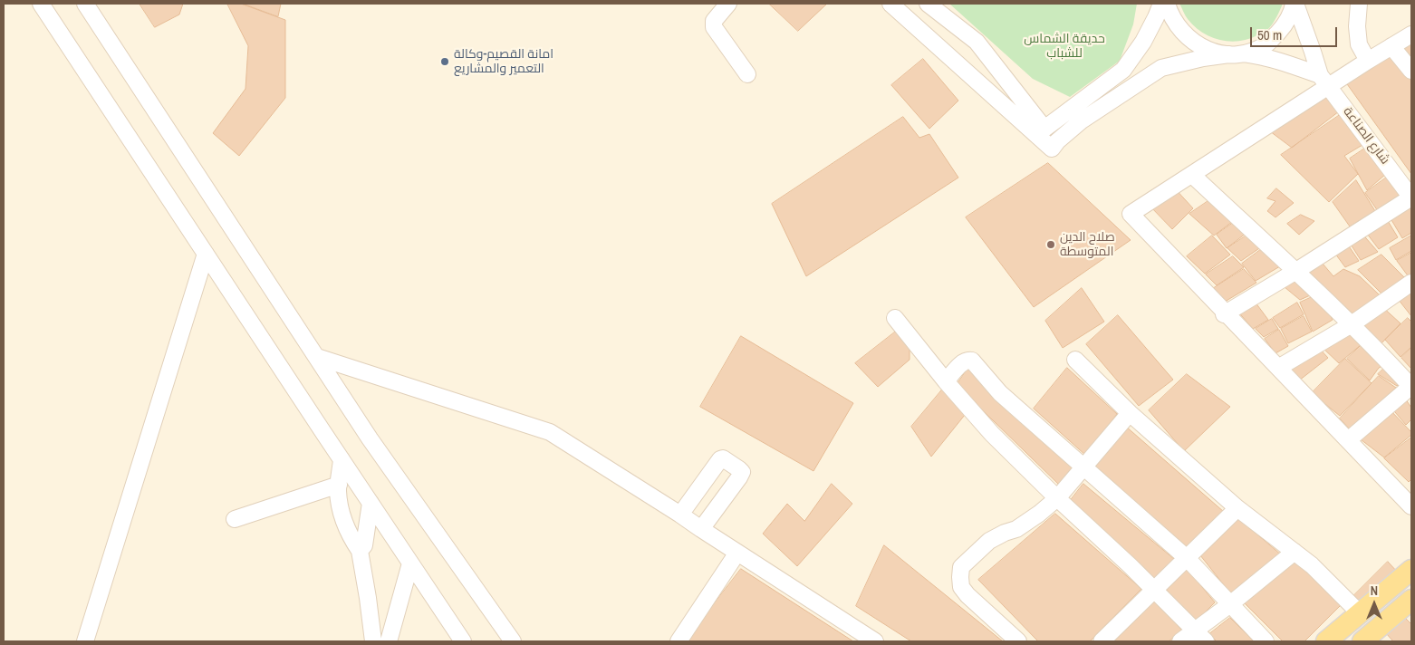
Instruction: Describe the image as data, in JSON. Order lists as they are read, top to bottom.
{
  "streets": {
    "street": ["شارع الصناعة"]
  },
  "parks": ["حديقة الشماس للشباب"],
  "places": ["امانة القصيم-وكالة التعمير والمشاريع", "صلاح الدين المتوسطة"],
  "scale_bar": "50 m",
  "north": "top"
}
